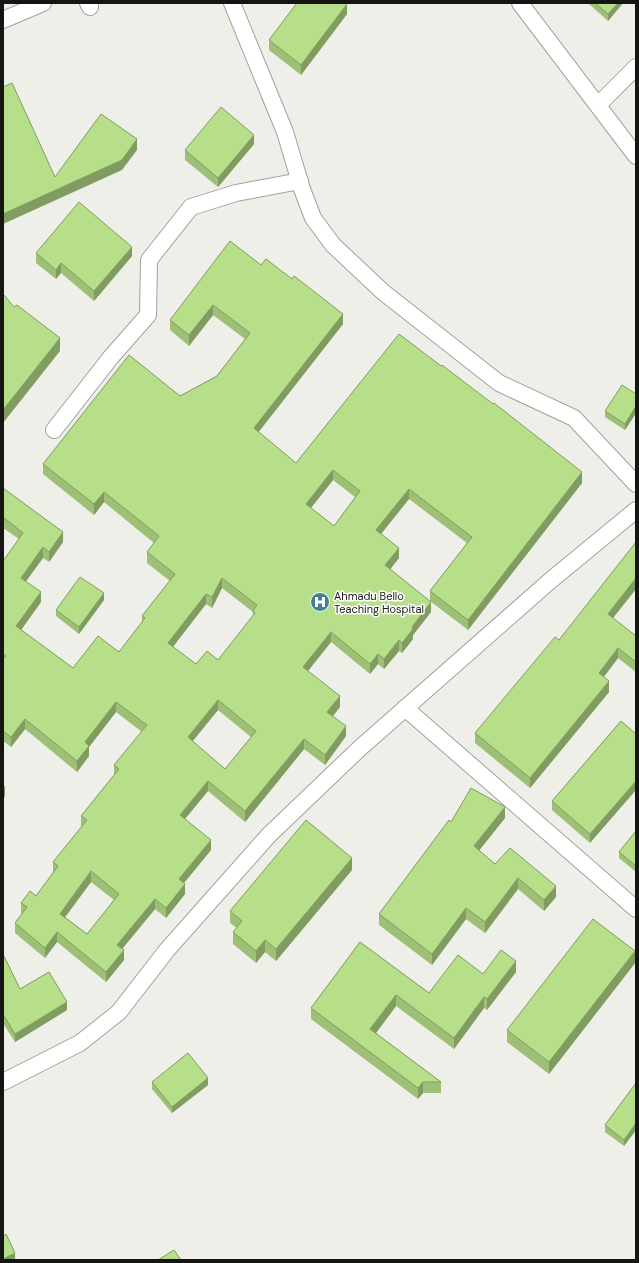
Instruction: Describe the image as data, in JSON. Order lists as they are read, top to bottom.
{
  "places": {
    "hospital": ["Ahmadu Bello Teaching Hospital"]
  }
}
